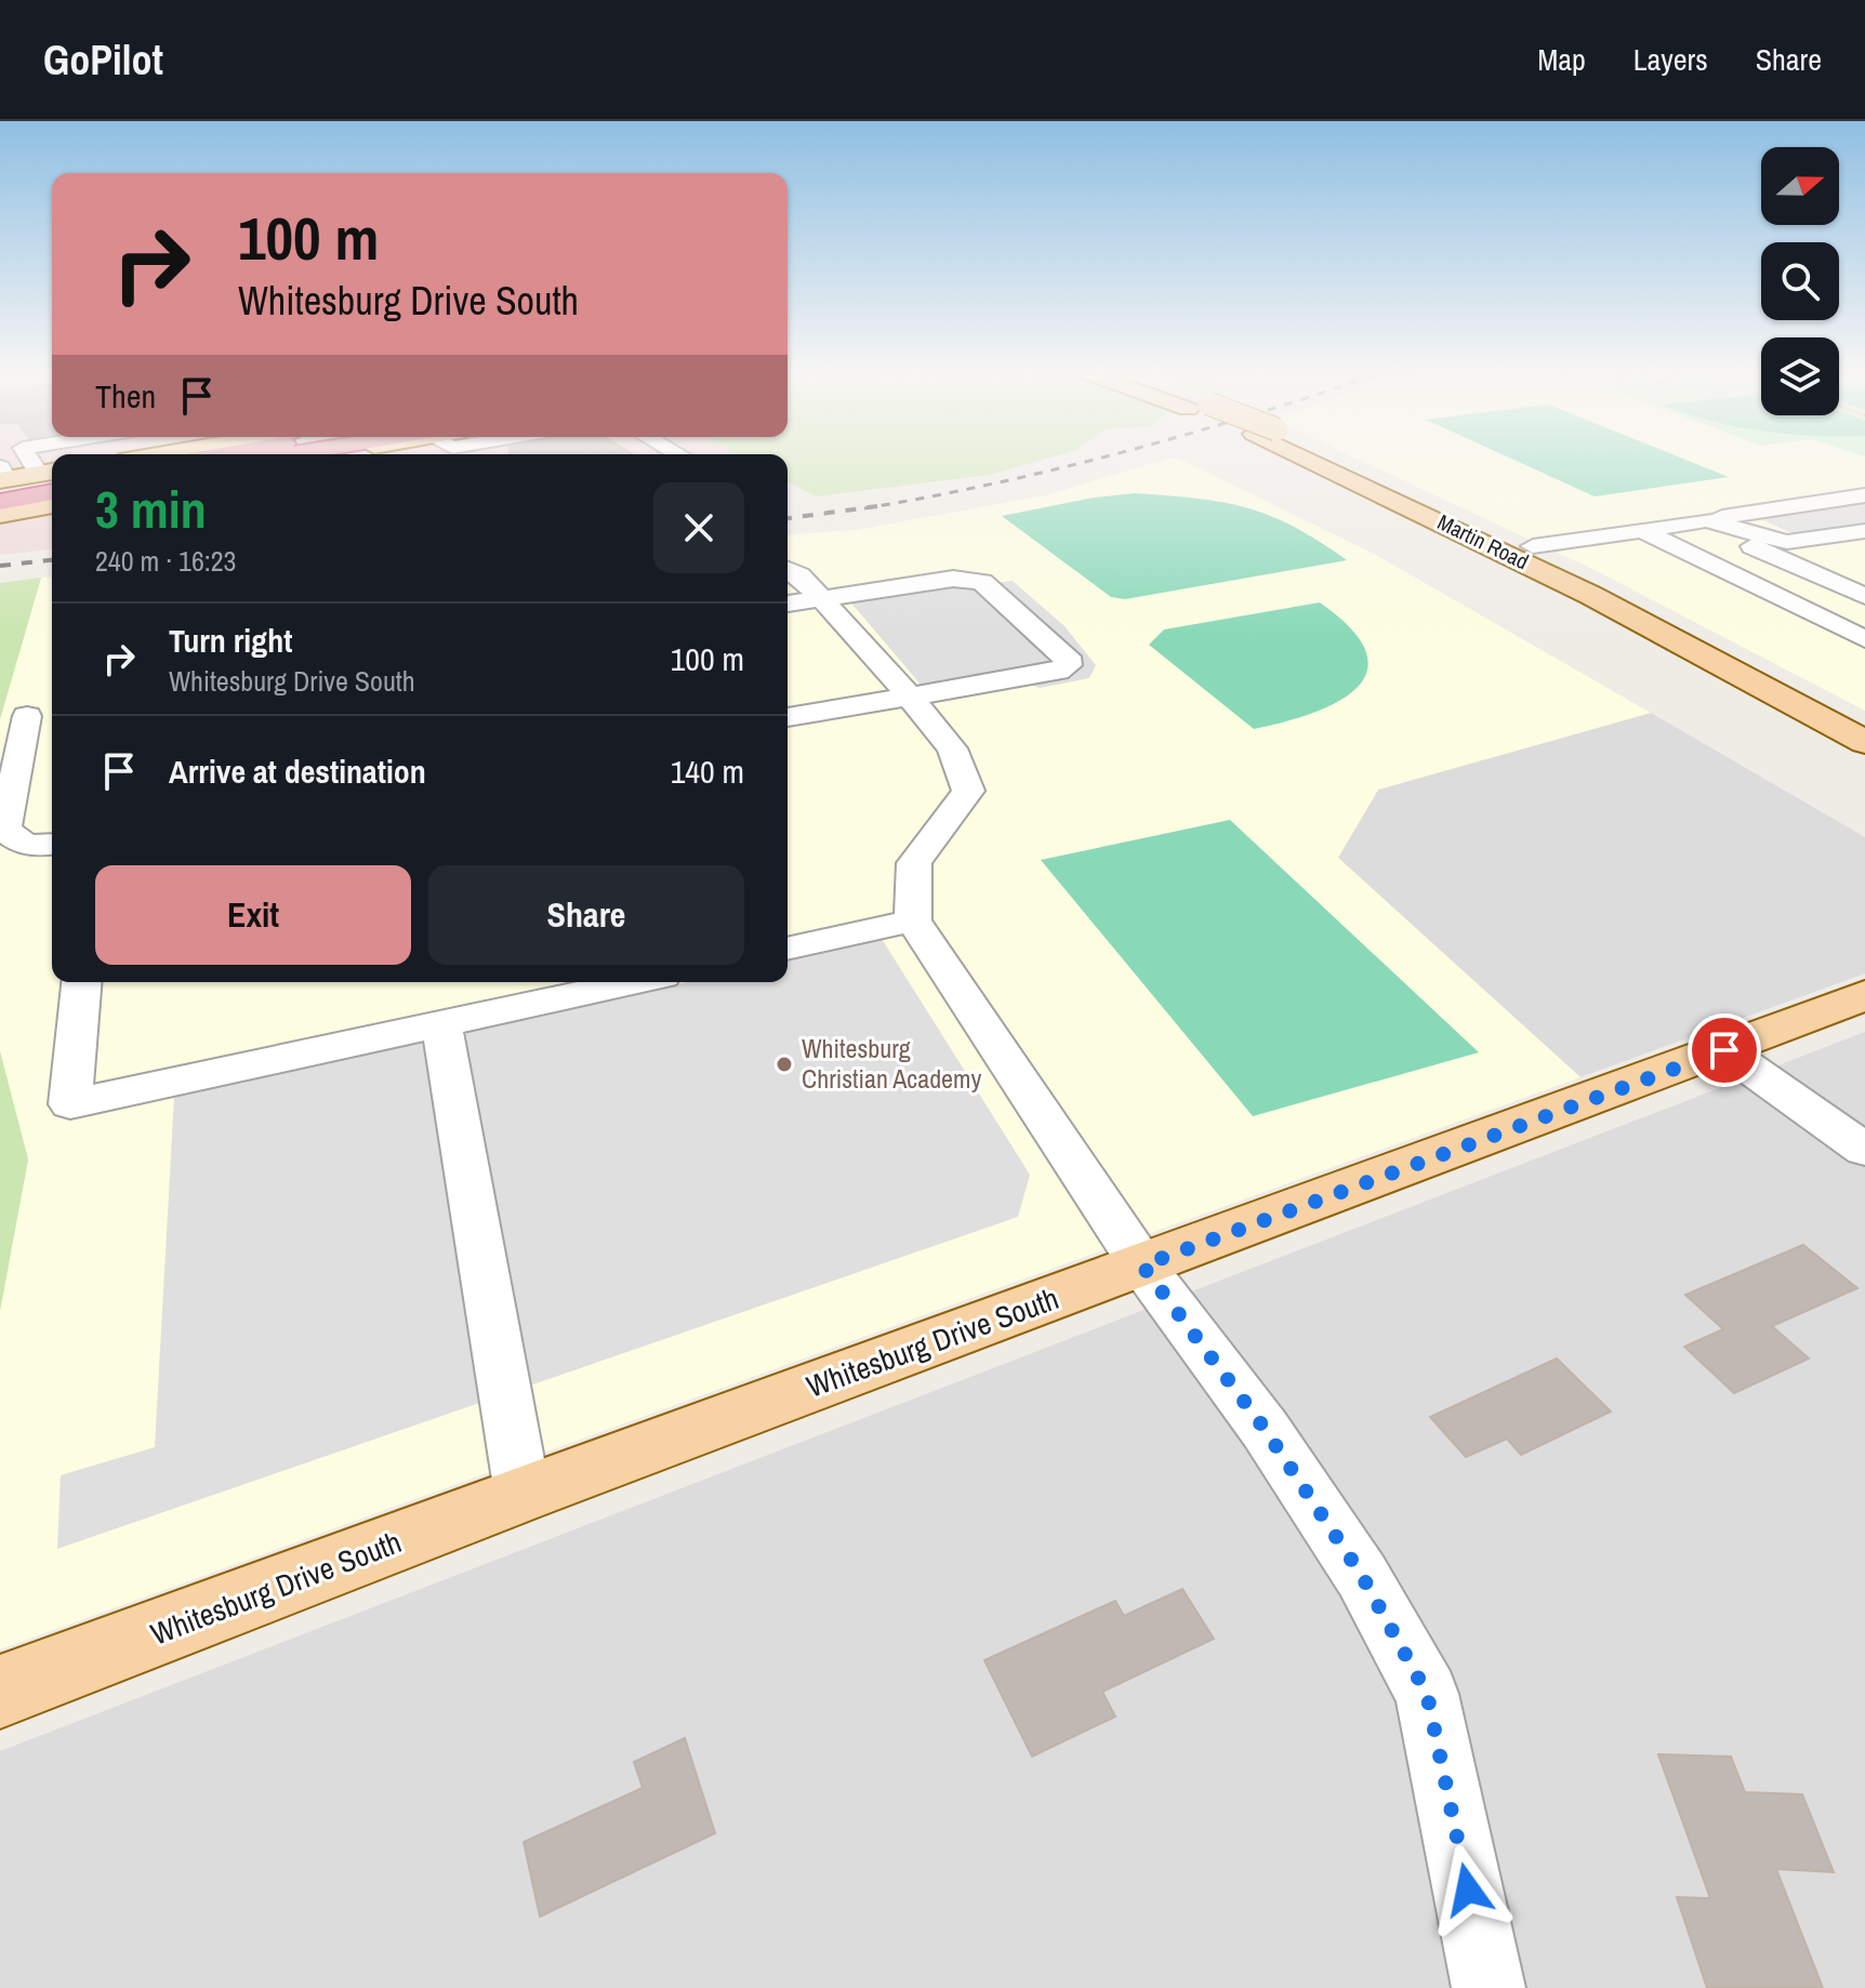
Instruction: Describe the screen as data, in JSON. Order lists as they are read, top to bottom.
{
  "streets": {
    "main road": ["Martin Road", "Whitesburg Drive South"]
  },
  "places": ["Whitesburg Christian Academy"],
  "north": "right",
  "page": {
    "header": "GoPilot",
    "nav": ["Map", "Layers", "Share"],
    "turn": ["100 m", "Whitesburg Drive South"],
    "then": "Then",
    "heading": ["3 min", "240 m · 16:23"],
    "list": [
      {
        "name": "Turn right",
        "note": "Whitesburg Drive South",
        "value": "100 m"
      },
      {
        "name": "Arrive at destination",
        "value": "140 m"
      }
    ],
    "buttons": ["Exit", "Share"]
  }
}
